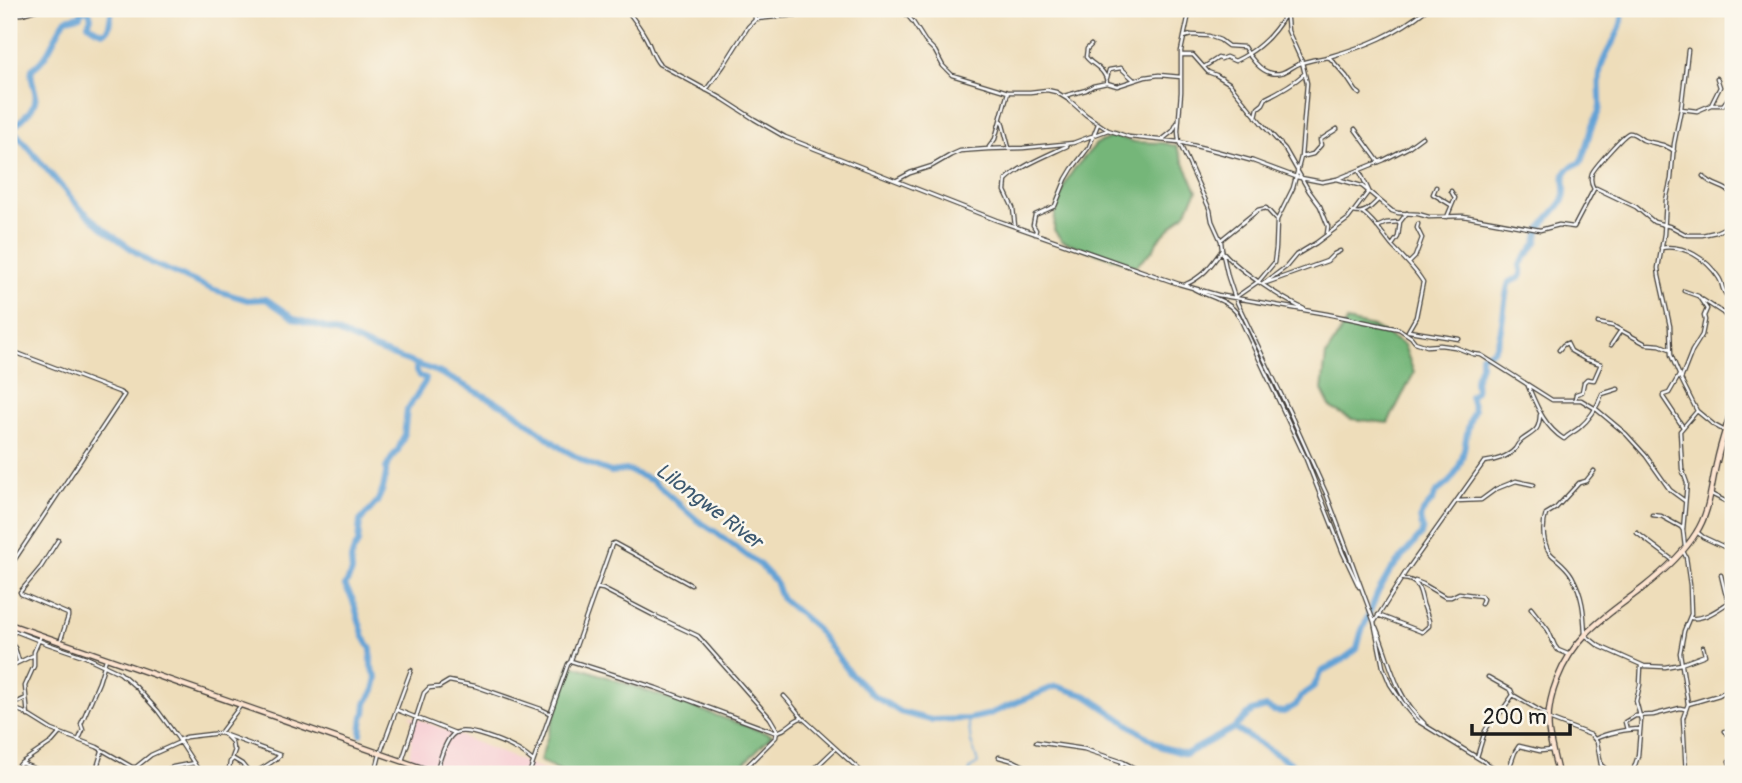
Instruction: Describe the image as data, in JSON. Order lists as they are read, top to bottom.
{
  "water": ["Lilongwe River"],
  "scale_bar": "200 m"
}
